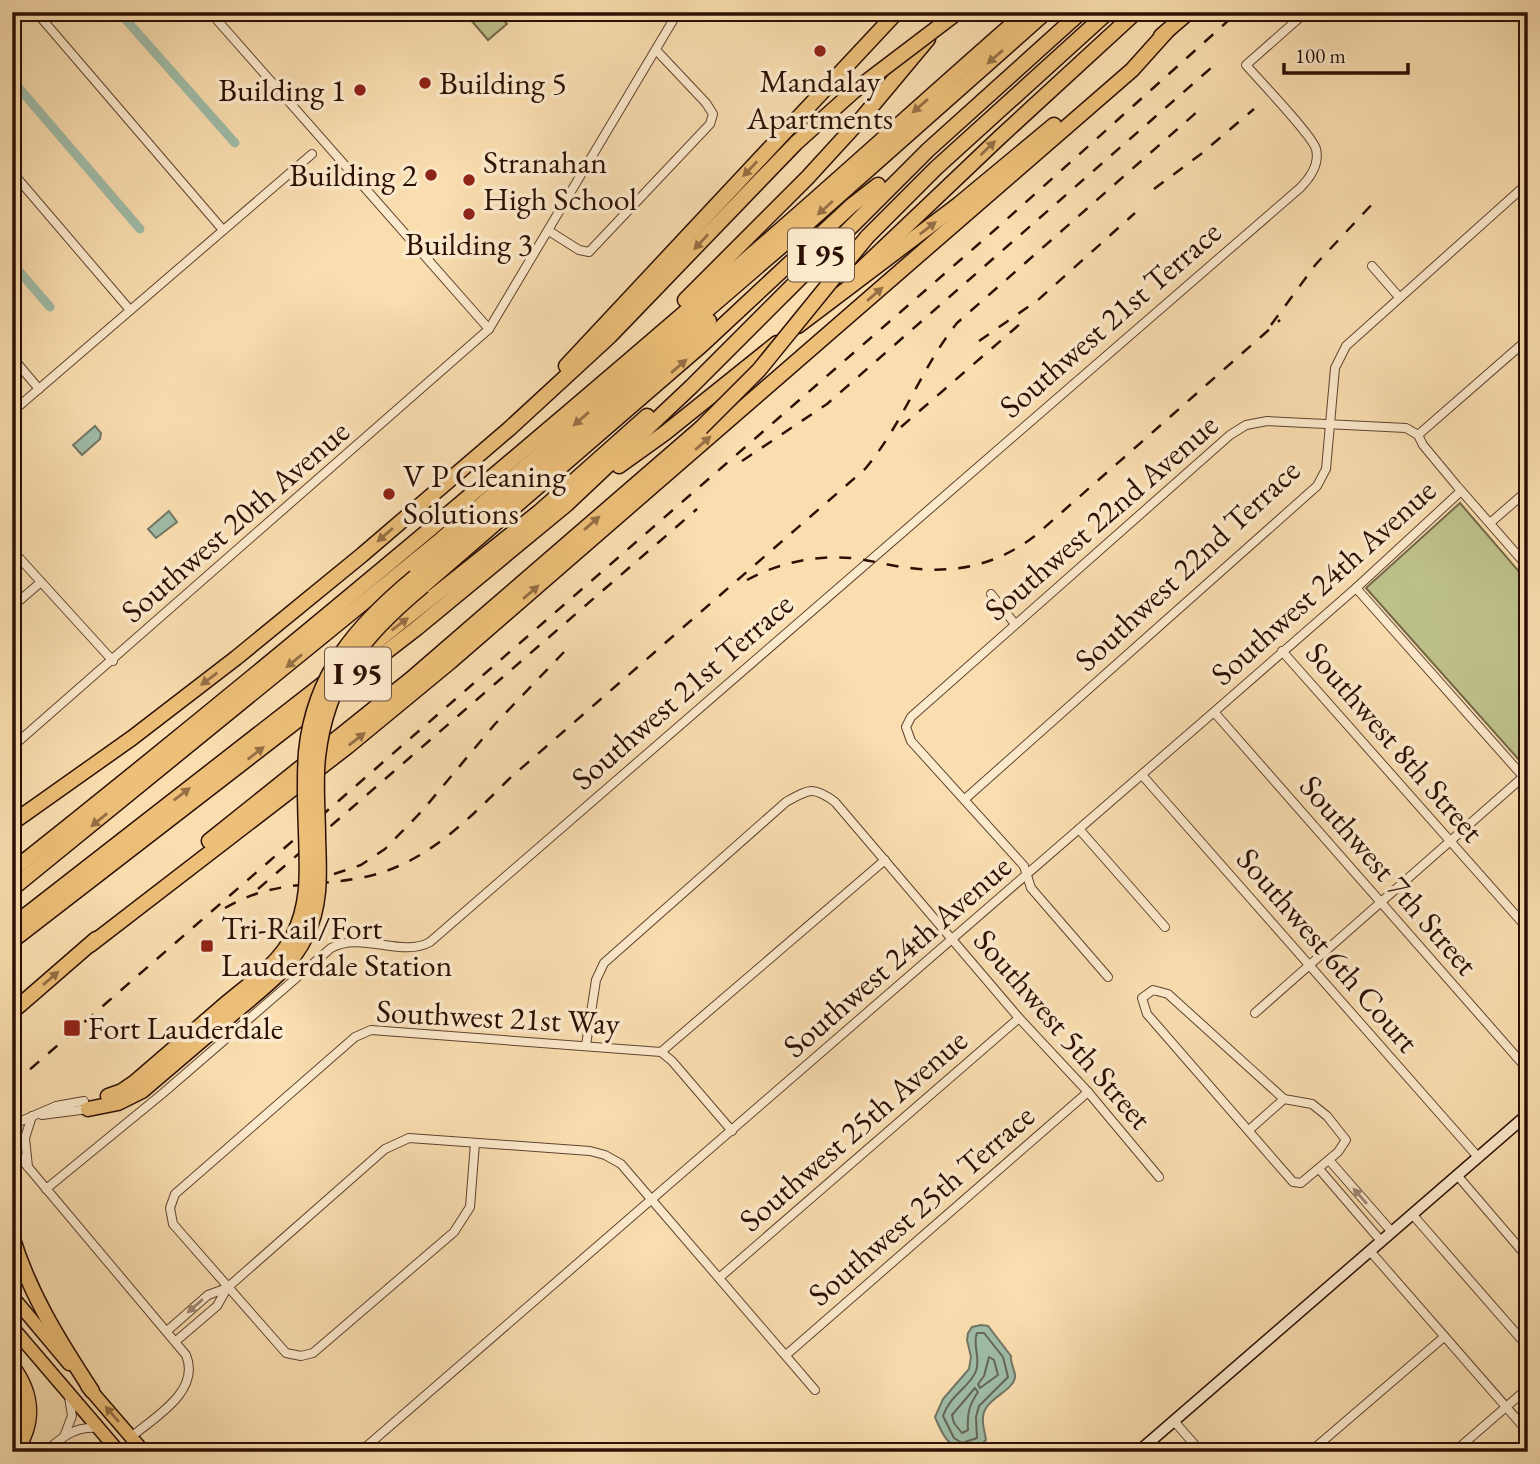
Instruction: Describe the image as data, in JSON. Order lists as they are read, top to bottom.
{
  "streets": {
    "highway": ["I 95"],
    "street": [
      "Southwest 21st Terrace",
      "Southwest 22nd Avenue",
      "Southwest 20th Avenue",
      "Southwest 22nd Terrace",
      "Southwest 24th Avenue",
      "Southwest 8th Street",
      "Southwest 7th Street",
      "Southwest 6th Court",
      "Southwest 21st Way",
      "Southwest 5th Street",
      "Southwest 25th Avenue",
      "Southwest 25th Terrace"
    ]
  },
  "crossings": [
    ["Southwest 22nd Avenue", "Southwest 22nd Terrace"],
    ["Southwest 24th Avenue", "Southwest 8th Street"],
    ["Southwest 24th Avenue", "Southwest 7th Street"],
    ["Southwest 24th Avenue", "Southwest 6th Court"],
    ["Southwest 24th Avenue", "Southwest 21st Way"],
    ["Southwest 24th Avenue", "Southwest 5th Street"],
    ["Southwest 21st Way", "Southwest 5th Street"],
    ["Southwest 5th Street", "Southwest 25th Avenue"],
    ["Southwest 5th Street", "Southwest 25th Terrace"]
  ],
  "places": {
    "other": [
      "Mandalay Apartments",
      "Building 5",
      "Building 1",
      "Building 2",
      "Stranahan High School",
      "Building 3",
      "V P Cleaning Solutions"
    ],
    "transit": ["Tri-Rail/Fort Lauderdale Station", "Fort Lauderdale"]
  },
  "scale_bar": "100 m"
}
